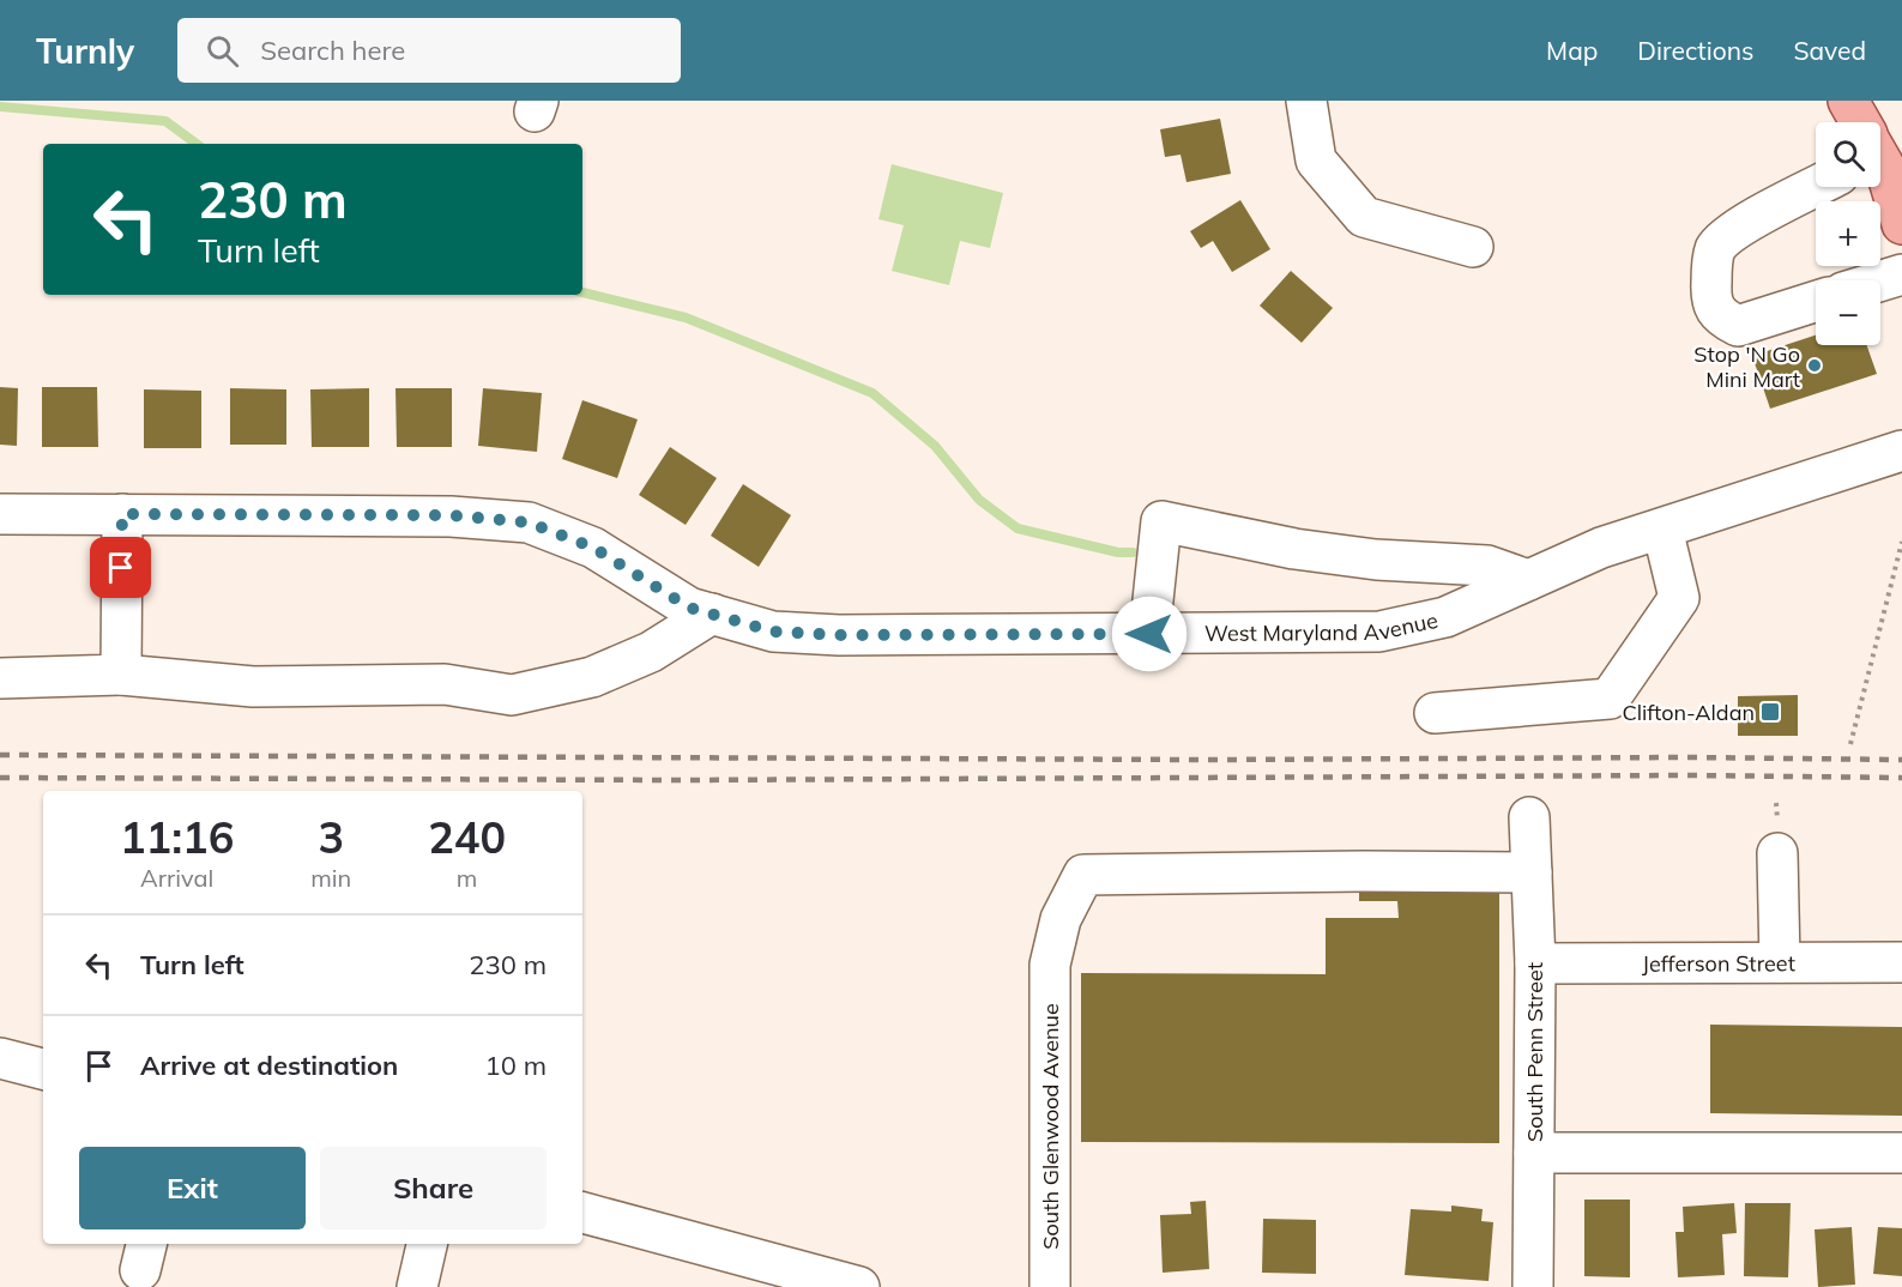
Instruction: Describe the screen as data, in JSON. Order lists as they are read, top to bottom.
{
  "streets": {
    "street": [
      "West Maryland Avenue",
      "Jefferson Street",
      "South Penn Street",
      "South Glenwood Avenue"
    ]
  },
  "crossings": [
    ["Jefferson Street", "South Penn Street"],
    ["South Penn Street", "South Glenwood Avenue"]
  ],
  "places": {
    "other": ["Stop 'N Go Mini Mart"],
    "transit": ["Clifton-Aldan"]
  },
  "page": {
    "header": "Turnly",
    "search": "Search here",
    "nav": ["Map", "Directions", "Saved"],
    "map_buttons": ["+", "−"],
    "turn": ["230 m", "Turn left"],
    "eta": [
      "11:16",
      "Arrival",
      "3",
      "min",
      "240",
      "m"
    ],
    "list": [
      {
        "name": "Turn left",
        "value": "230 m"
      },
      {
        "name": "Arrive at destination",
        "value": "10 m"
      }
    ],
    "buttons": ["Exit", "Share"]
  }
}
